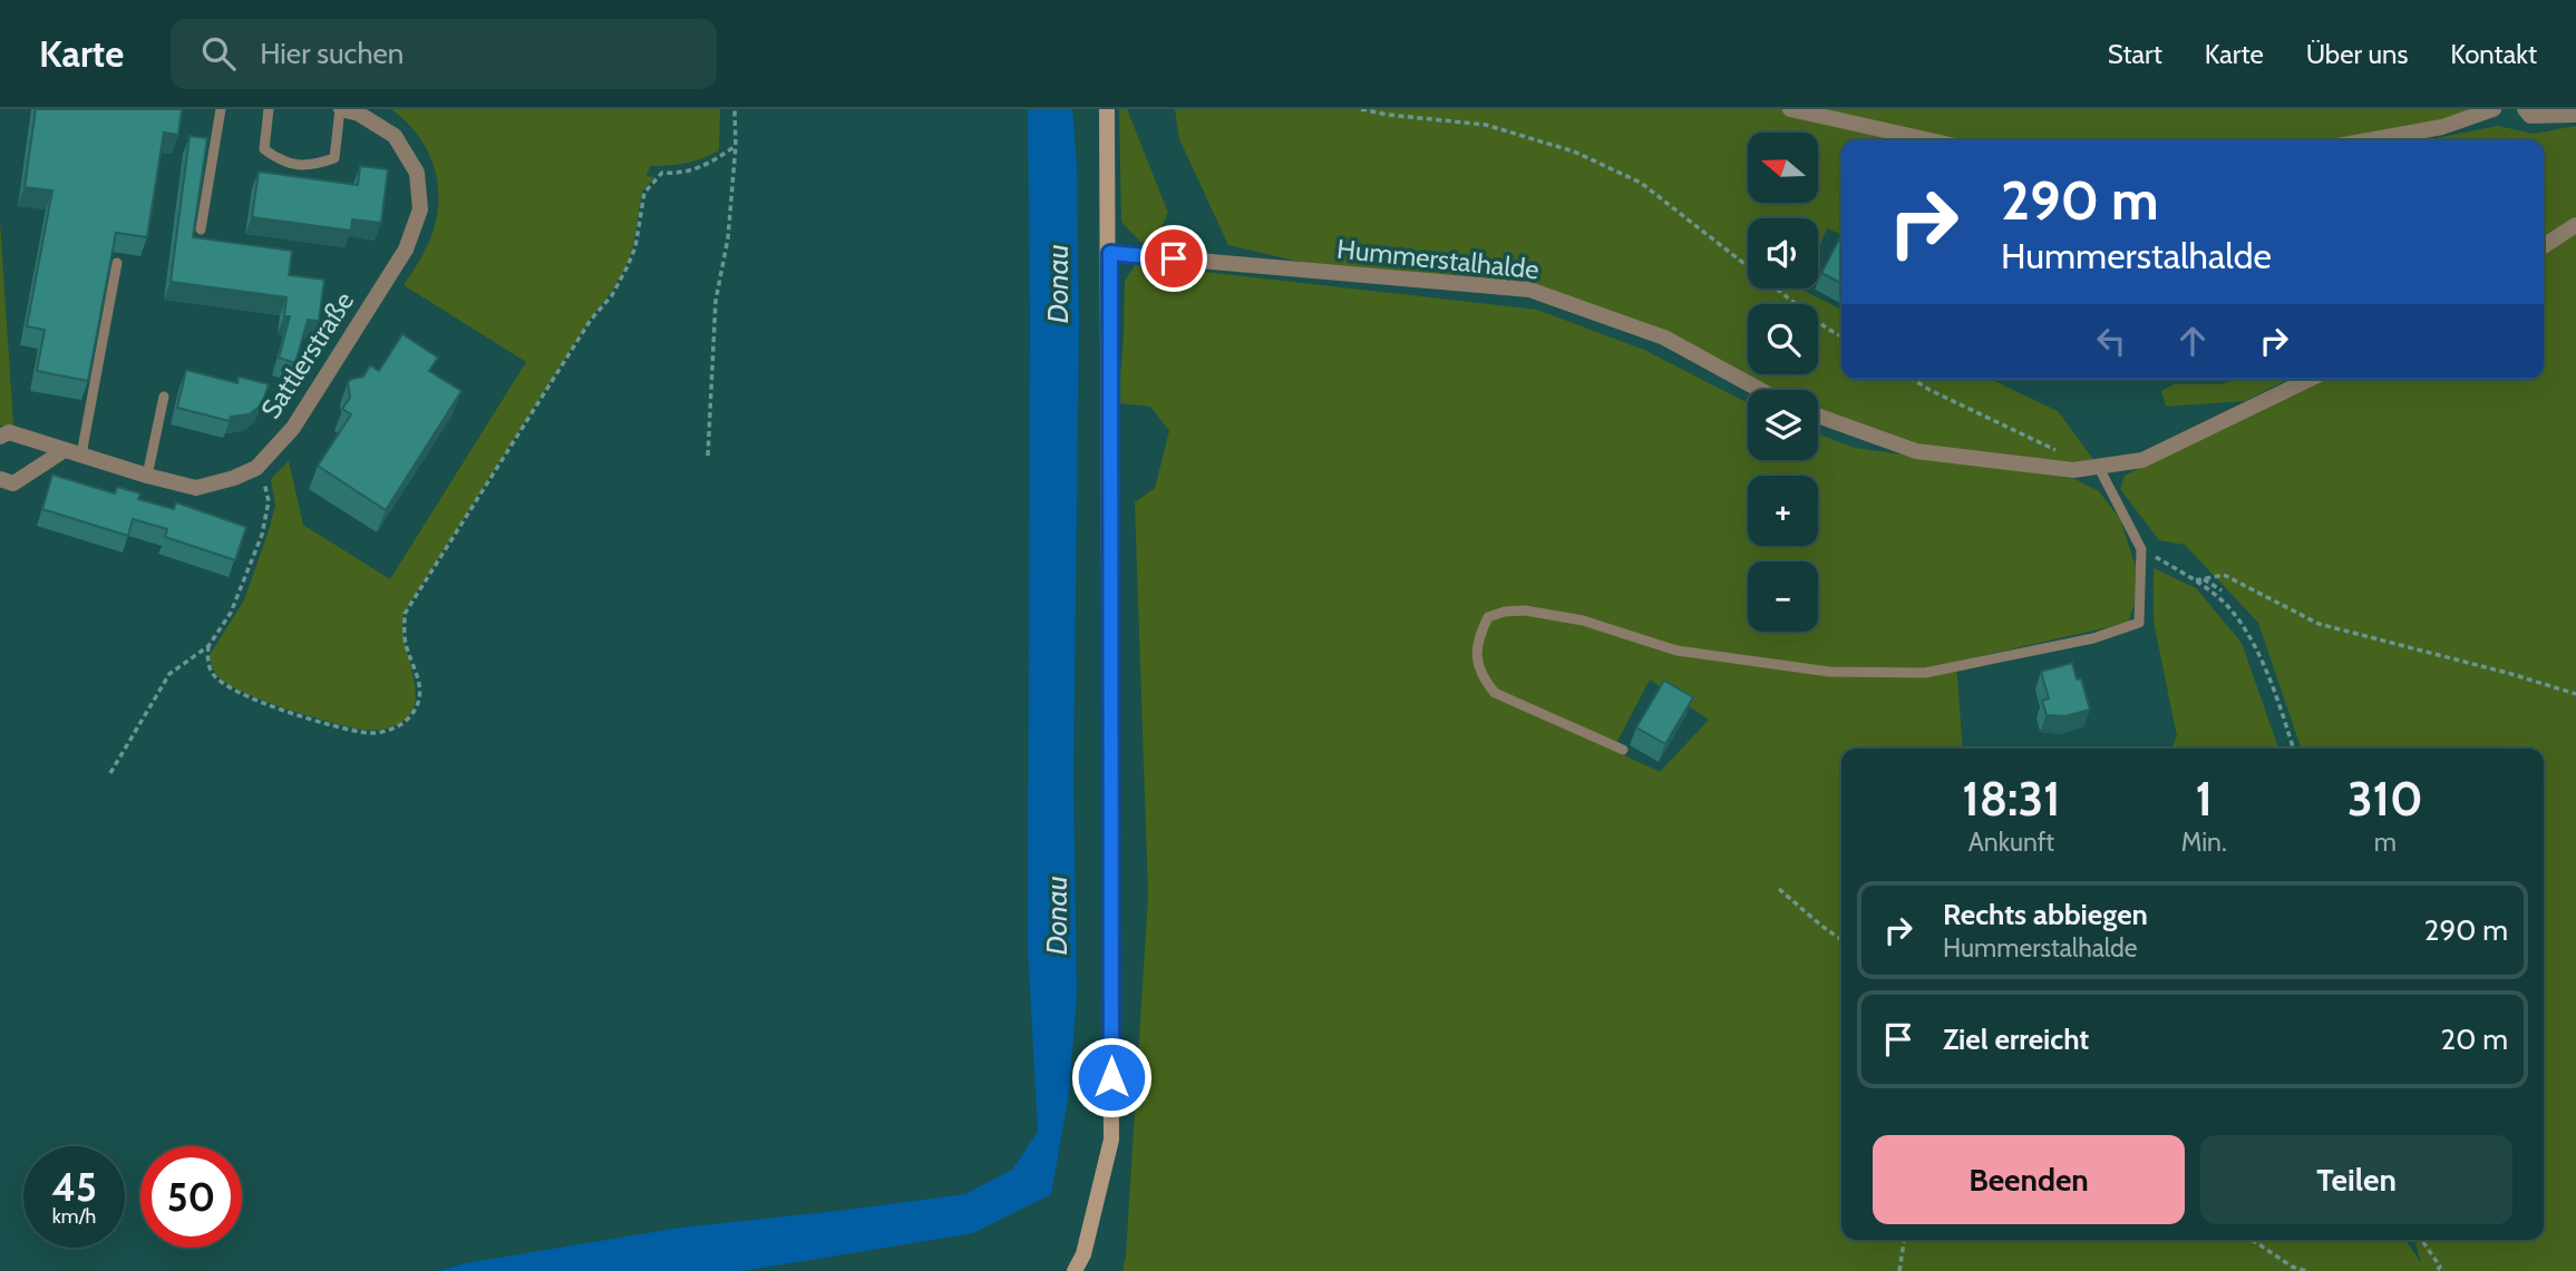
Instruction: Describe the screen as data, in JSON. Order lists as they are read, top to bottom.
{
  "streets": {
    "street": ["Hummerstalhalde", "Sattlerstraße"]
  },
  "water": ["Donau"],
  "north": "left",
  "page": {
    "header": "Karte",
    "search": "Hier suchen",
    "nav": [
      "Start",
      "Karte",
      "Über uns",
      "Kontakt"
    ],
    "map_buttons": ["+", "−"],
    "turn": ["290 m", "Hummerstalhalde"],
    "eta": [
      "18:31",
      "Ankunft",
      "1",
      "Min.",
      "310",
      "m"
    ],
    "list": [
      {
        "name": "Rechts abbiegen",
        "note": "Hummerstalhalde",
        "value": "290 m"
      },
      {
        "name": "Ziel erreicht",
        "value": "20 m"
      }
    ],
    "buttons": ["Beenden", "Teilen"],
    "speed": "45 km/h",
    "limit": "50"
  }
}
